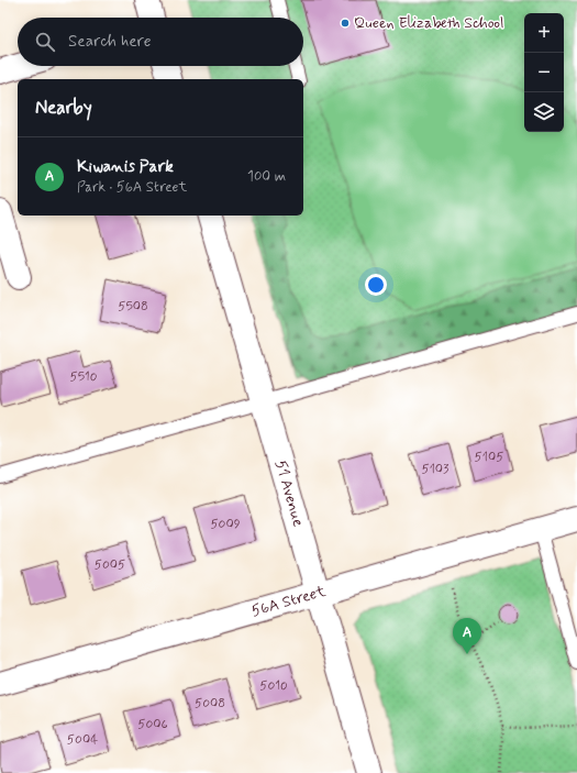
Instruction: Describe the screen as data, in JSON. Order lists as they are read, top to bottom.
{
  "streets": {
    "street": ["51 Avenue", "56A Street"]
  },
  "crossings": [
    ["51 Avenue", "56A Street"]
  ],
  "places": ["Queen Elizabeth School"],
  "house_numbers": [
    "5508",
    "5510",
    "5105",
    "5103",
    "5009",
    "5005",
    "5010",
    "5008",
    "5006",
    "5004"
  ],
  "page": {
    "map_buttons": ["+", "−"],
    "search": "Search here",
    "heading": "Nearby",
    "list": [
      {
        "mark": "A",
        "name": "Kiwanis Park",
        "note": "Park · 56A Street",
        "value": "100 m"
      }
    ],
    "pins": "A"
  }
}
